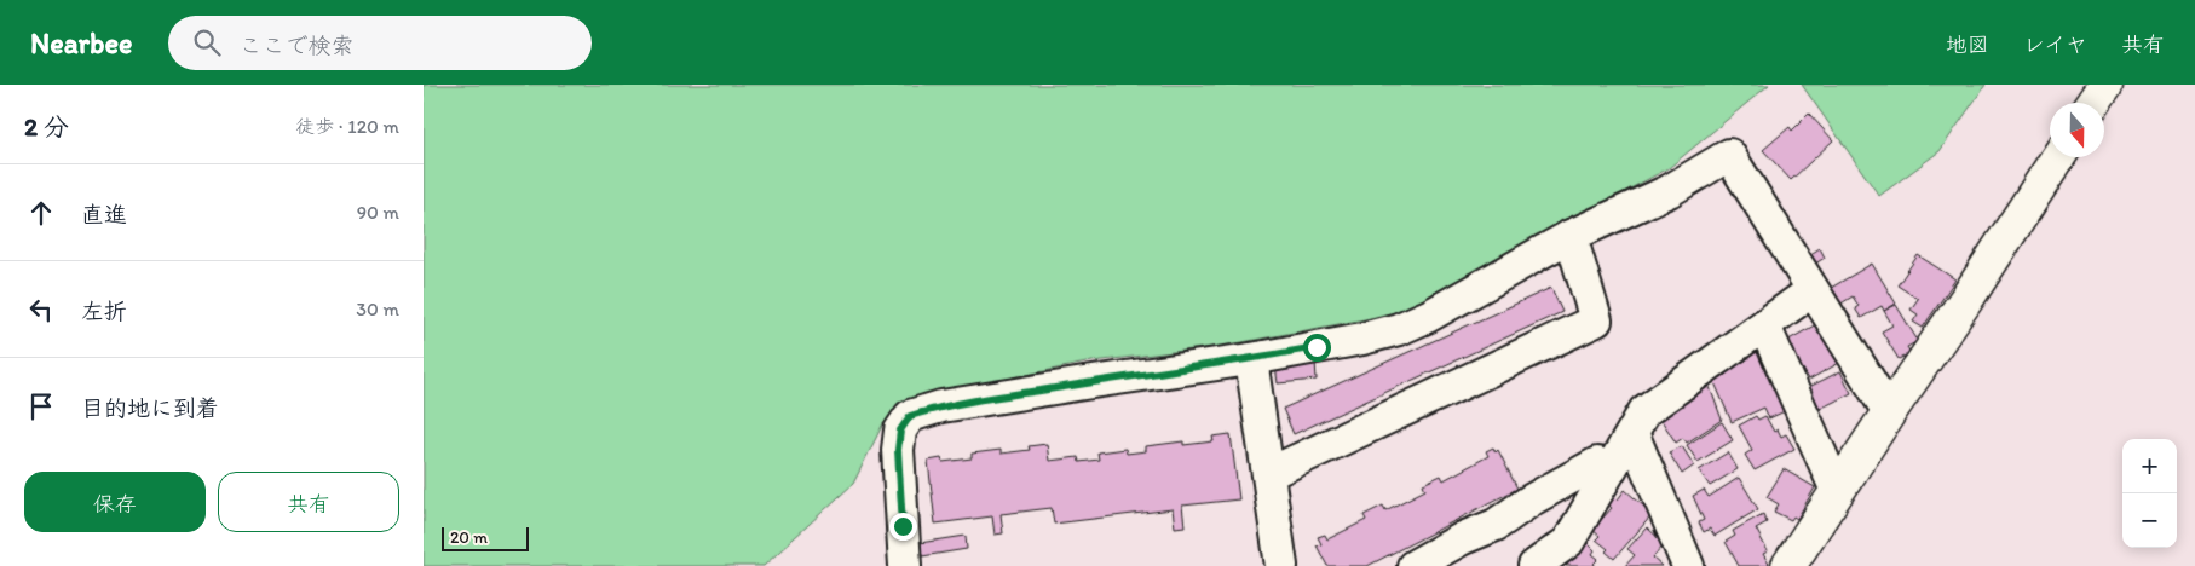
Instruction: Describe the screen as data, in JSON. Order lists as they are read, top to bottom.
{
  "scale_bar": "20 m",
  "north": "bottom",
  "page": {
    "header": "Nearbee",
    "search": "ここで検索",
    "nav": ["地図", "レイヤ", "共有"],
    "heading": ["2 分", "徒歩 · 120 m"],
    "list": [
      ["直進", "90 m"],
      ["左折", "30 m"],
      "目的地に到着"
    ],
    "map_buttons": ["+", "−"],
    "buttons": ["保存", "共有"],
    "scale": "20 m"
  }
}
